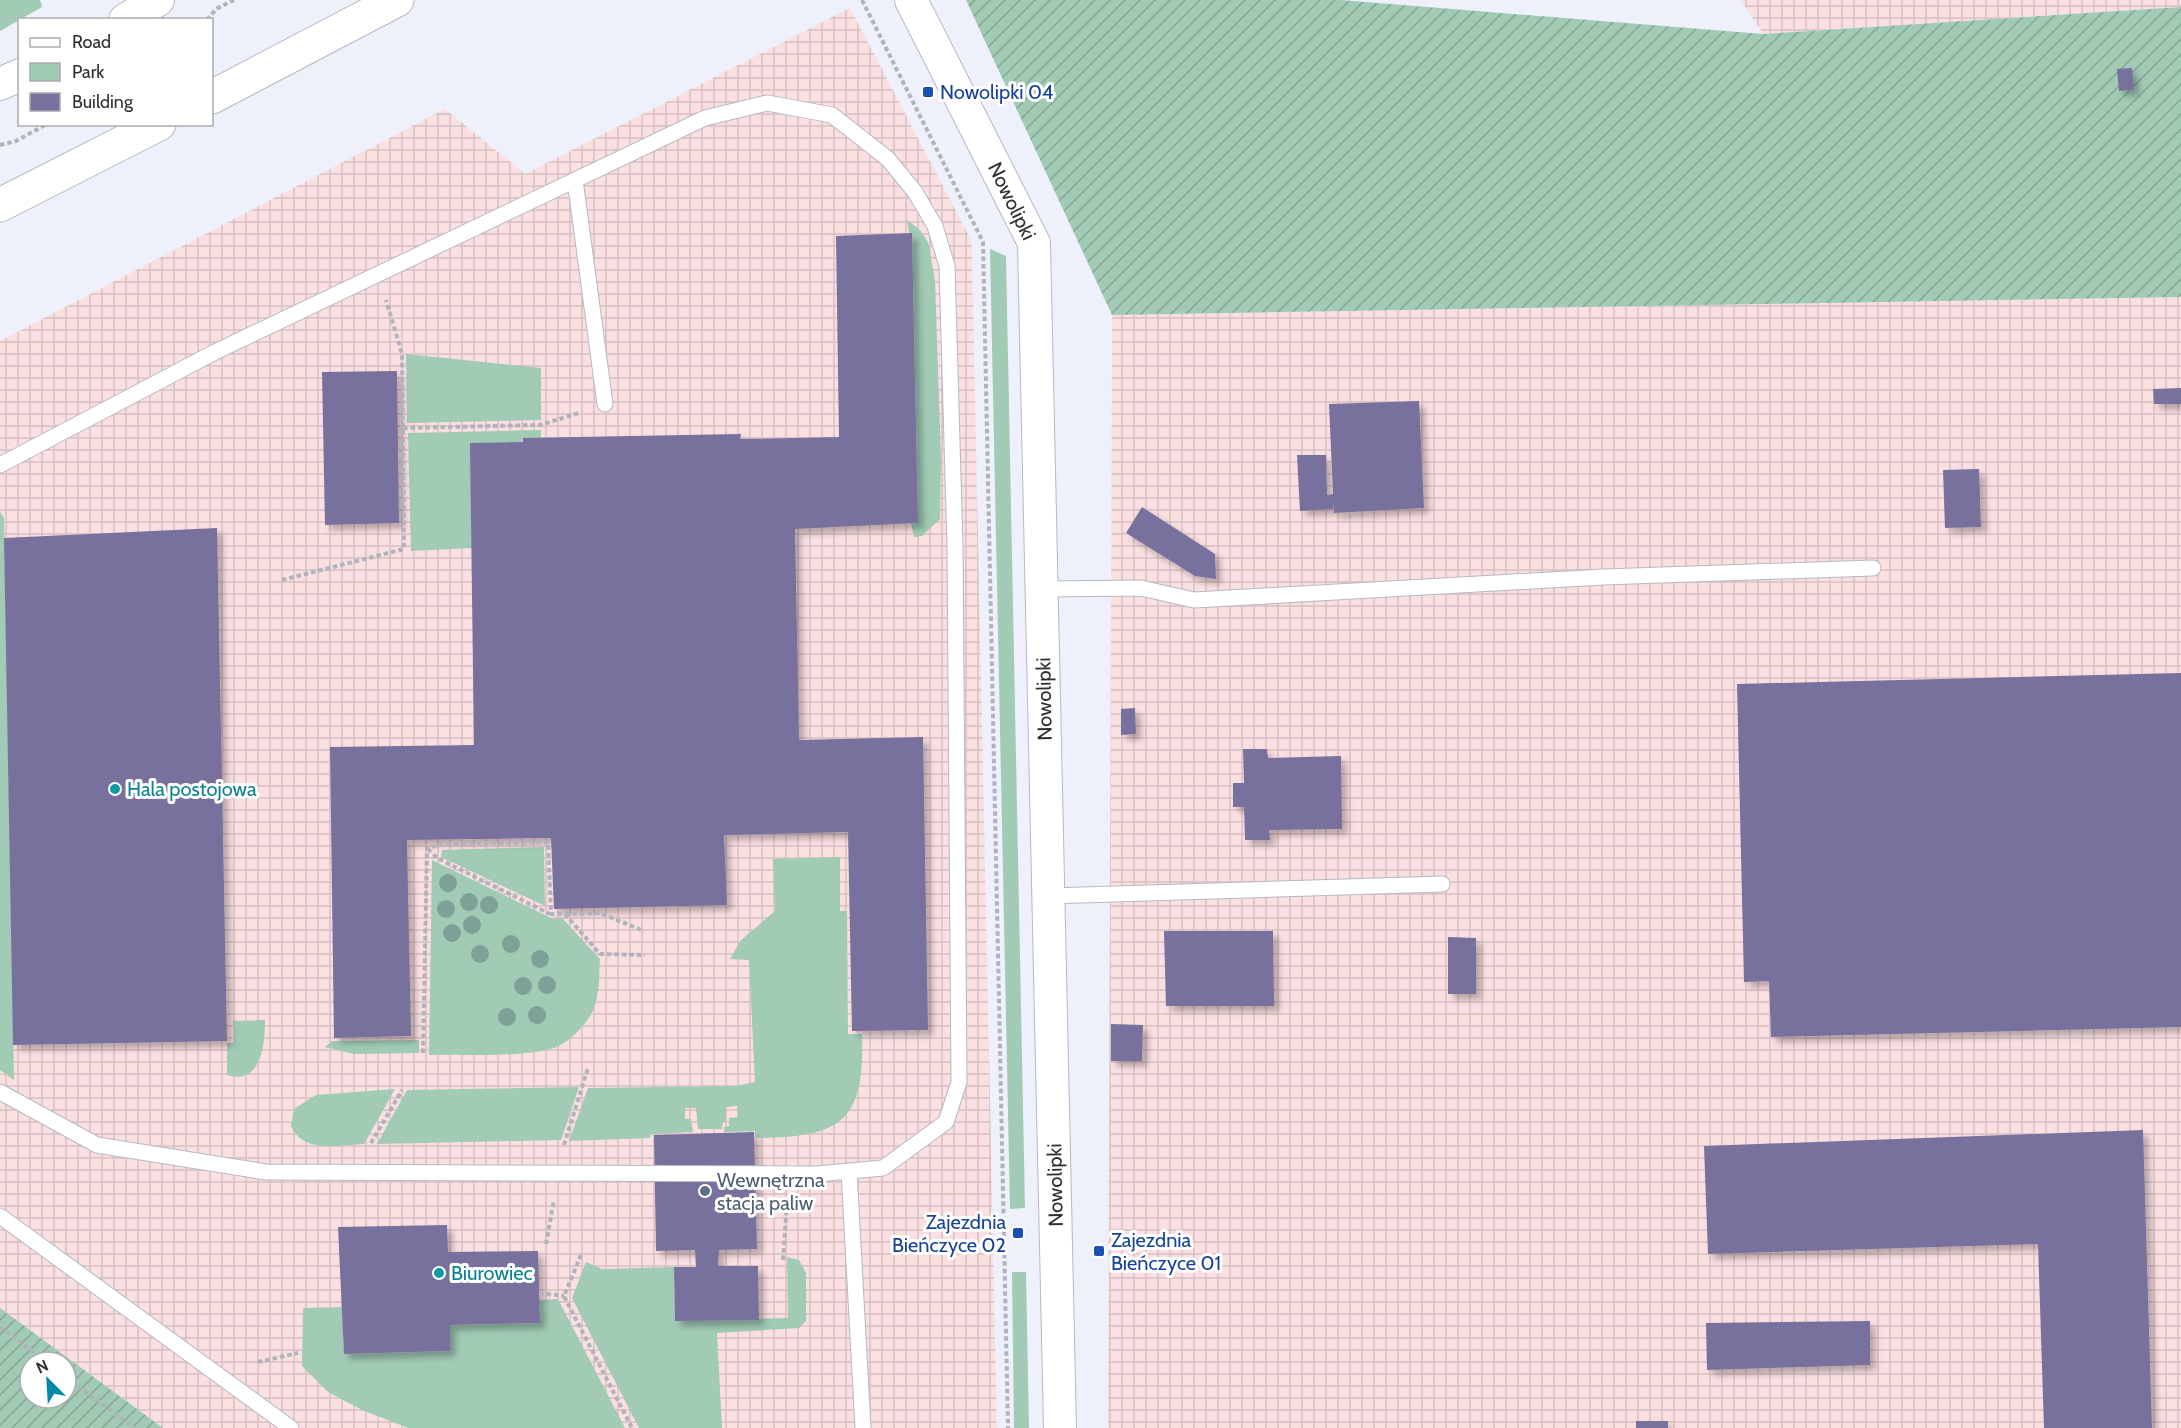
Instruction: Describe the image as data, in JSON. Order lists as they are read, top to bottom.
{
  "streets": {
    "street": ["Nowolipki"]
  },
  "places": {
    "transit": ["Nowolipki 04", "Zajezdnia Bieńczyce 02", "Zajezdnia Bieńczyce 01"],
    "other": ["Hala postojowa", "Wewnętrzna stacja paliw", "Biurowiec"]
  },
  "legend": ["Road", "Park", "Building"],
  "north": "top left"
}
